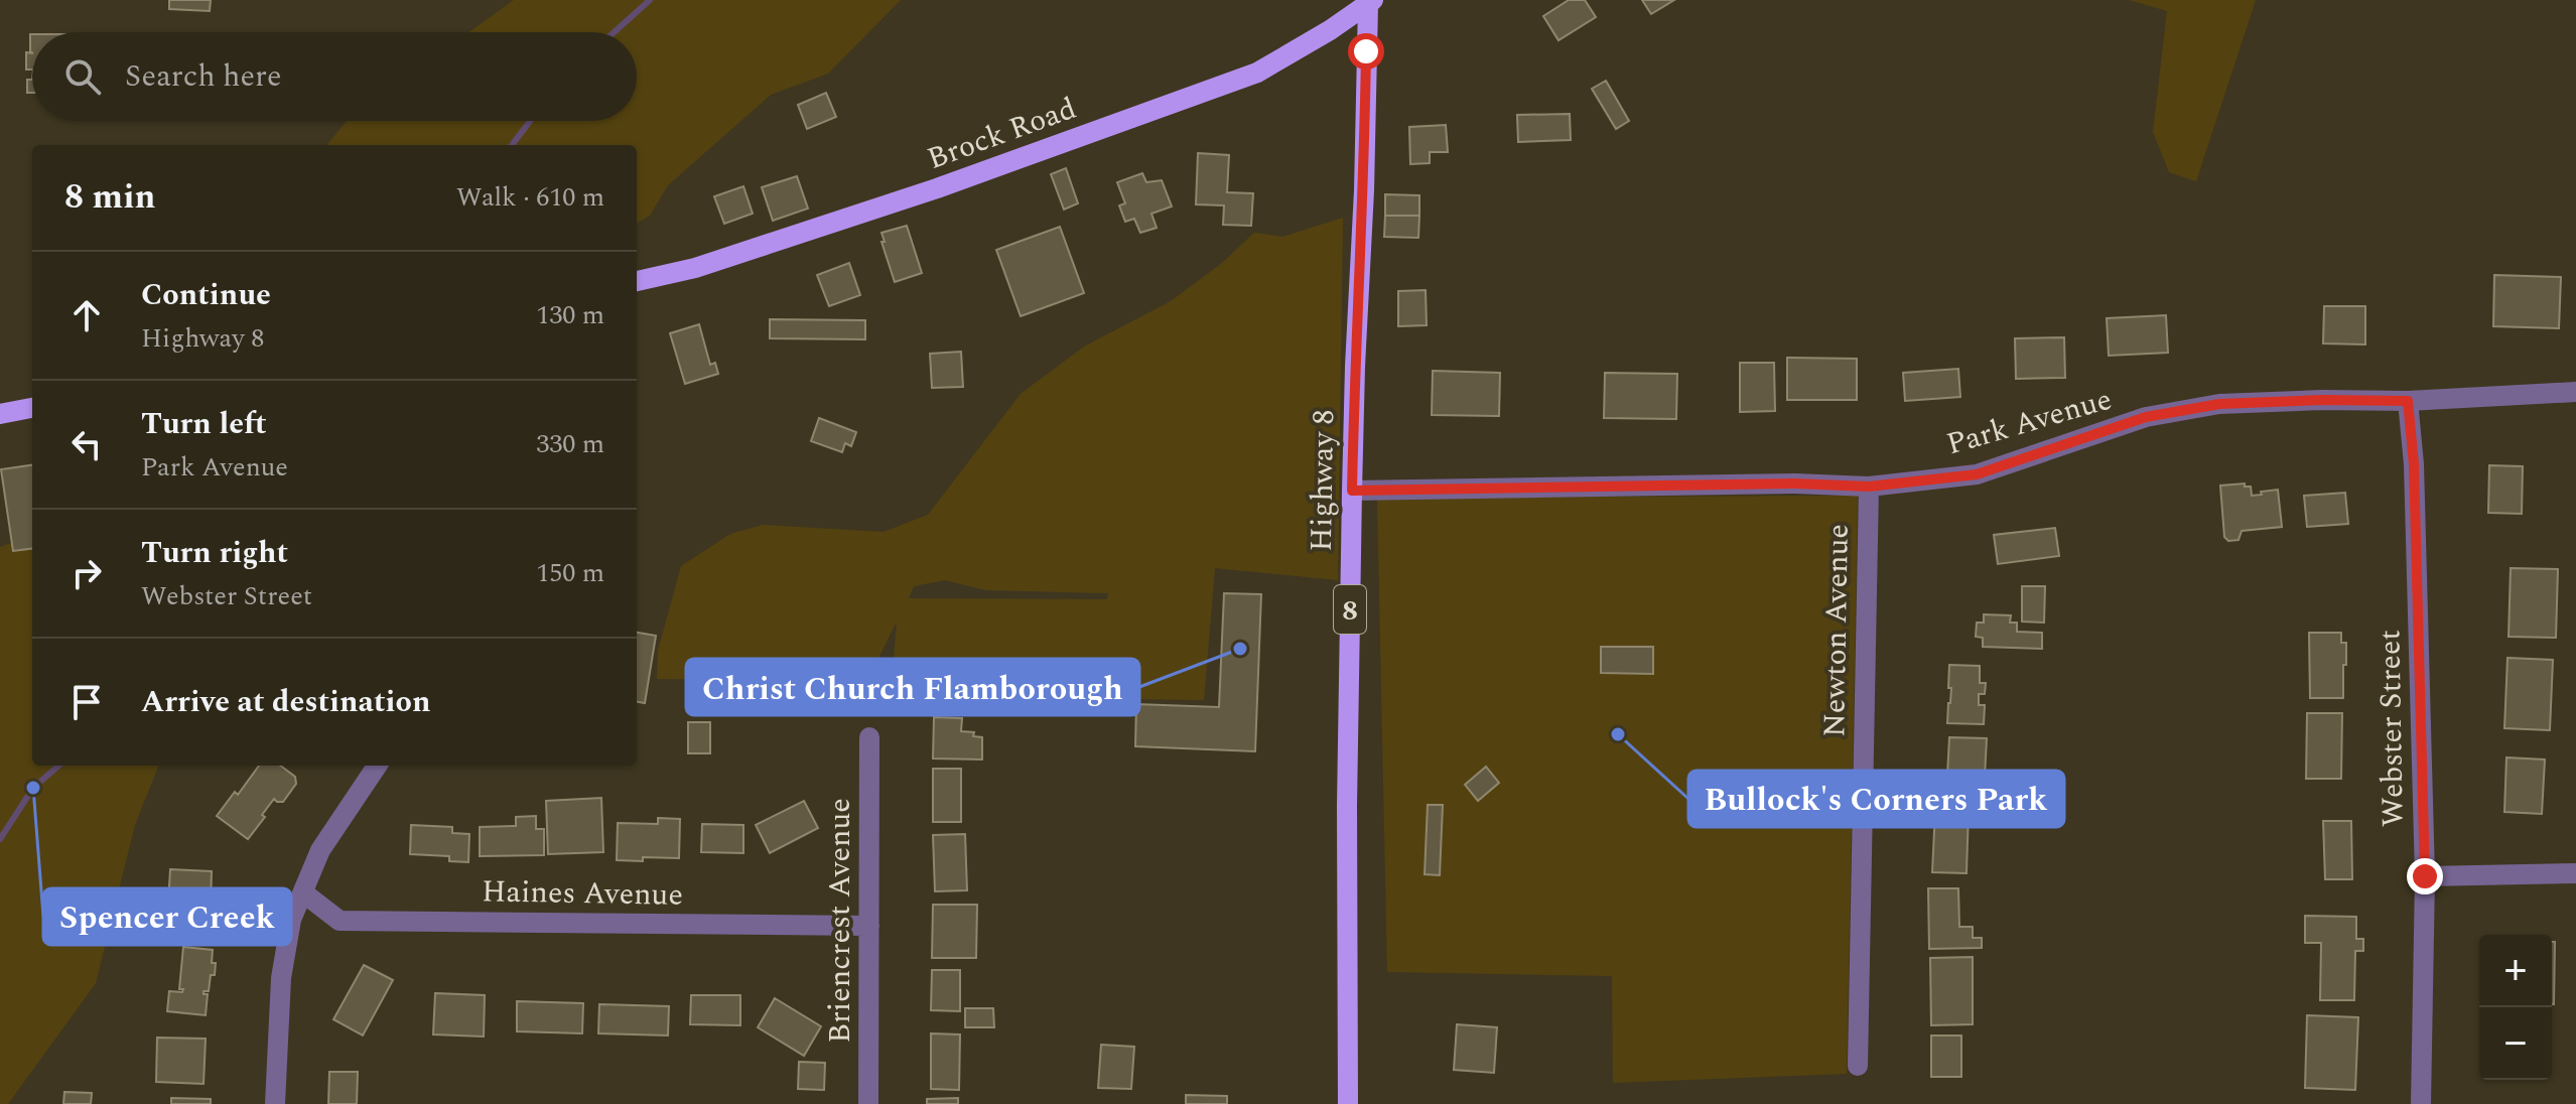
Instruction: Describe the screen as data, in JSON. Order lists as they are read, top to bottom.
{
  "streets": {
    "main road": ["Brock Road", "Highway 8", "8"],
    "street": [
      "Park Avenue",
      "Newton Avenue",
      "Webster Street",
      "Haines Avenue",
      "Briencrest Avenue"
    ]
  },
  "crossings": [
    ["Brock Road", "Highway 8"],
    ["Park Avenue", "Highway 8"],
    ["Park Avenue", "Newton Avenue"],
    ["Park Avenue", "Webster Street"],
    ["Haines Avenue", "Briencrest Avenue"]
  ],
  "places": ["Christ Church Flamborough", "Bullock's Corners Park", "Spencer Creek"],
  "page": {
    "search": "Search here",
    "heading": ["8 min", "Walk · 610 m"],
    "list": [
      ["Continue", "Highway 8", "130 m"],
      ["Turn left", "Park Avenue", "330 m"],
      ["Turn right", "Webster Street", "150 m"],
      "Arrive at destination"
    ],
    "map_buttons": ["+", "−"]
  }
}
